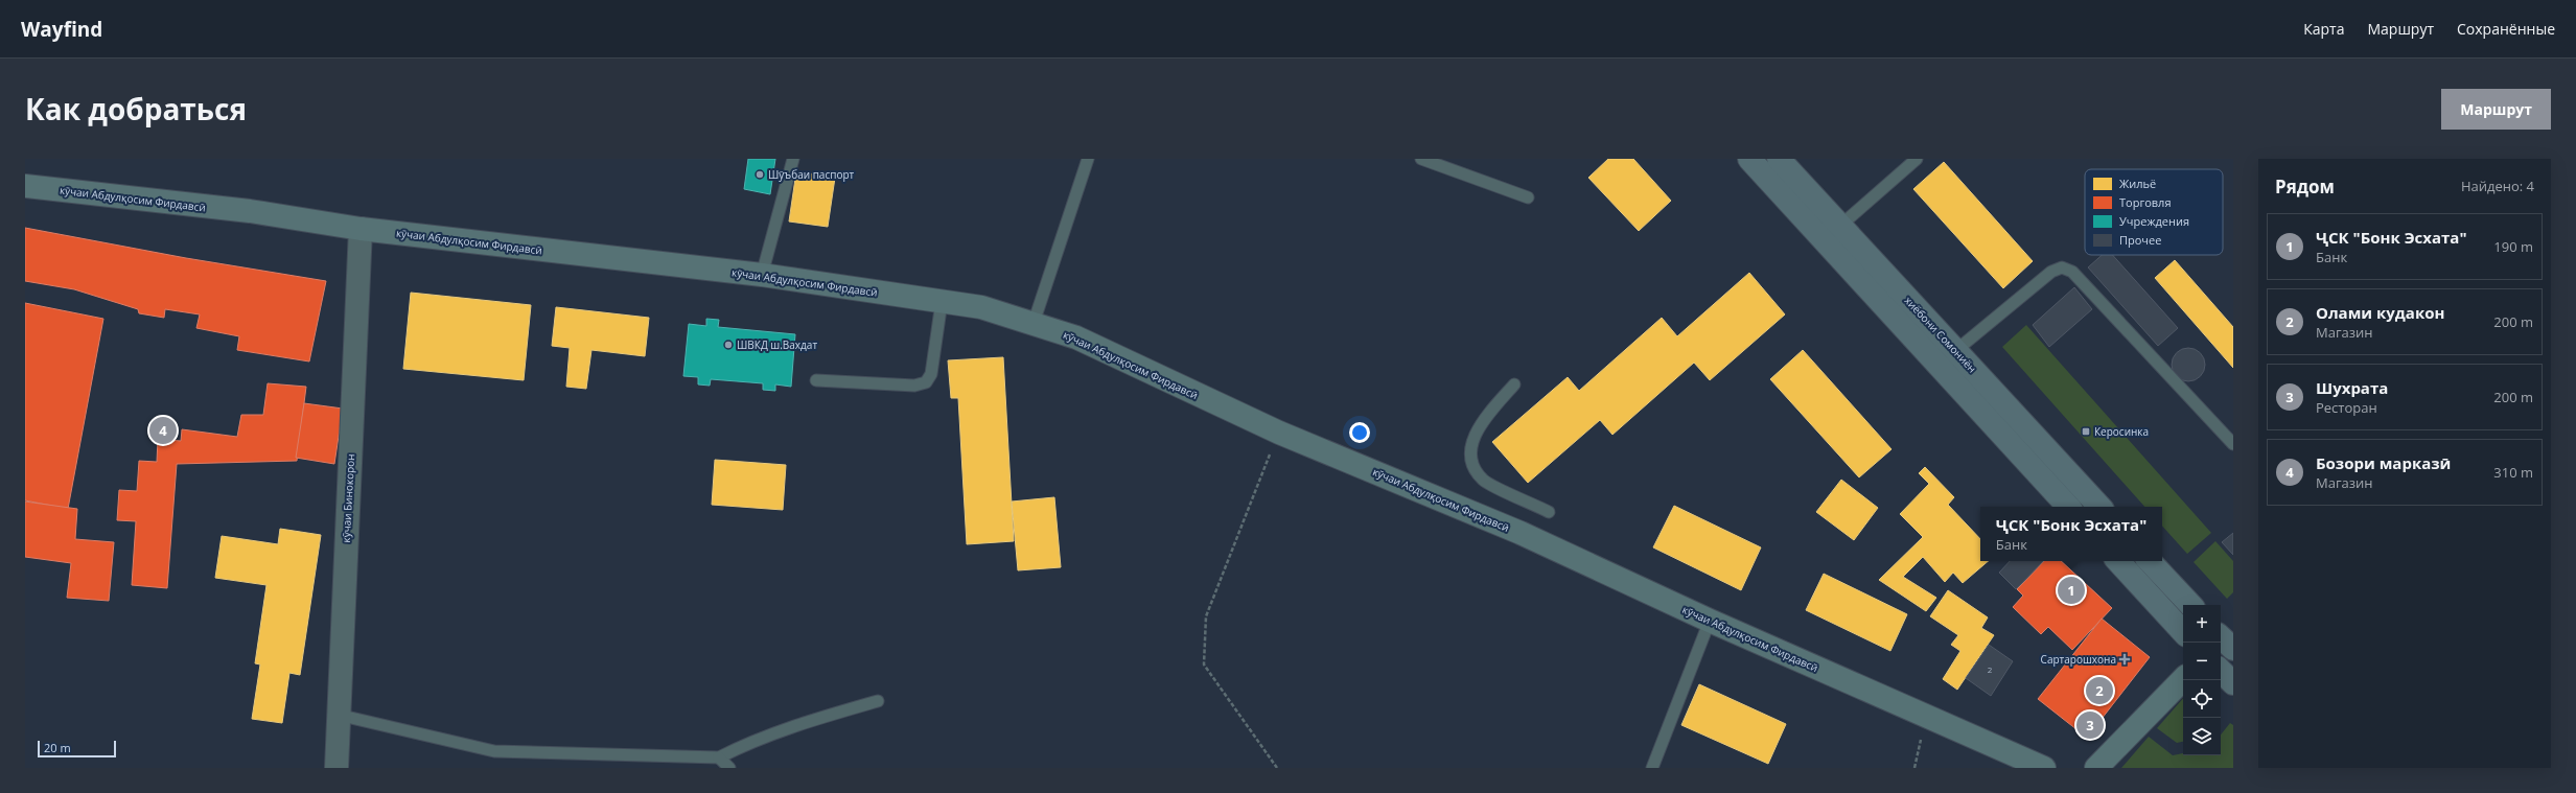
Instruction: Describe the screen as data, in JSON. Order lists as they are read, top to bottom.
{
  "streets": {
    "highway": ["хиёбони Сомониён"],
    "street": ["кӯчаи Абдулқосим Фирдавсӣ", "кӯчаи Бинокорон"]
  },
  "crossings": [
    ["кӯчаи Абдулқосим Фирдавсӣ", "кӯчаи Бинокорон"]
  ],
  "places": {
    "other": ["Шӯъбаи паспорт", "ШВКД ш.Вахдат"],
    "transit": ["Керосинка"],
    "health": ["Сартарошхона"]
  },
  "house_numbers": ["2"],
  "legend": [
    "Жильё",
    "Торговля",
    "Учреждения",
    "Прочее"
  ],
  "scale_bar": "20 m",
  "page": {
    "header": "Wayfind",
    "nav": ["Карта", "Маршрут", "Сохранённые"],
    "title": "Как добраться",
    "buttons": "Маршрут",
    "heading": ["Рядом", "Найдено: 4"],
    "list": [
      {
        "mark": "1",
        "name": "ҶСК \"Бонк Эсхата\"",
        "note": "Банк",
        "value": "190 m"
      },
      {
        "mark": "2",
        "name": "Олами кудакон",
        "note": "Магазин",
        "value": "200 m"
      },
      {
        "mark": "3",
        "name": "Шухрата",
        "note": "Ресторан",
        "value": "200 m"
      },
      {
        "mark": "4",
        "name": "Бозори марказӣ",
        "note": "Магазин",
        "value": "310 m"
      }
    ],
    "pins": [
      "4",
      "1",
      "2",
      "3"
    ],
    "popup": ["ҶСК \"Бонк Эсхата\"", "Банк"],
    "map_buttons": ["+", "−"],
    "scale": "20 m"
  }
}
